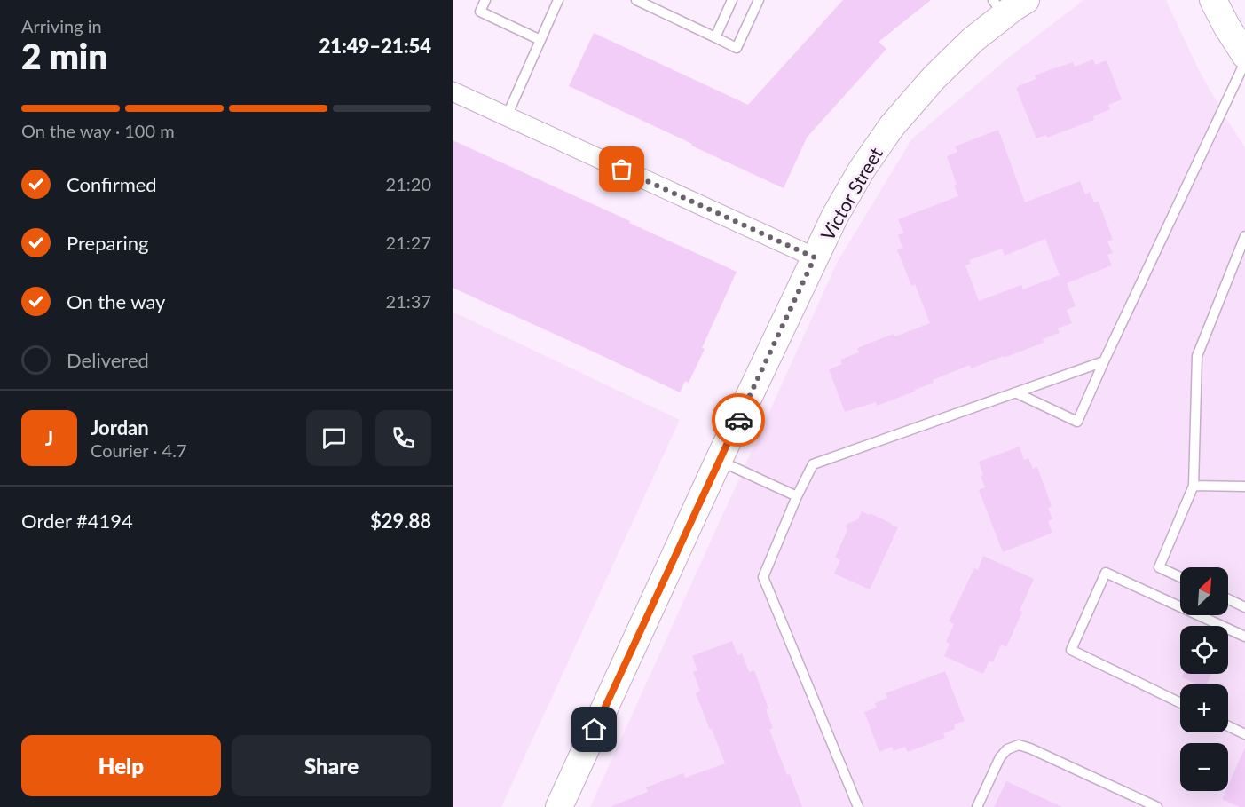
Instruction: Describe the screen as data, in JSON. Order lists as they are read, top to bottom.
{
  "streets": {
    "street": ["Victor Street"]
  },
  "north": "top right",
  "page": {
    "heading": ["2 min", "Arriving in", "21:49–21:54"],
    "panel": [
      "Jordan",
      "Courier · 4.7",
      "Order #4194",
      "$29.88"
    ],
    "bar": "On the way · 100 m",
    "list": [
      ["Confirmed", "21:20"],
      ["Preparing", "21:27"],
      ["On the way", "21:37"],
      "Delivered"
    ],
    "round": "J",
    "map_buttons": ["+", "−"],
    "buttons": ["Help", "Share"]
  }
}
